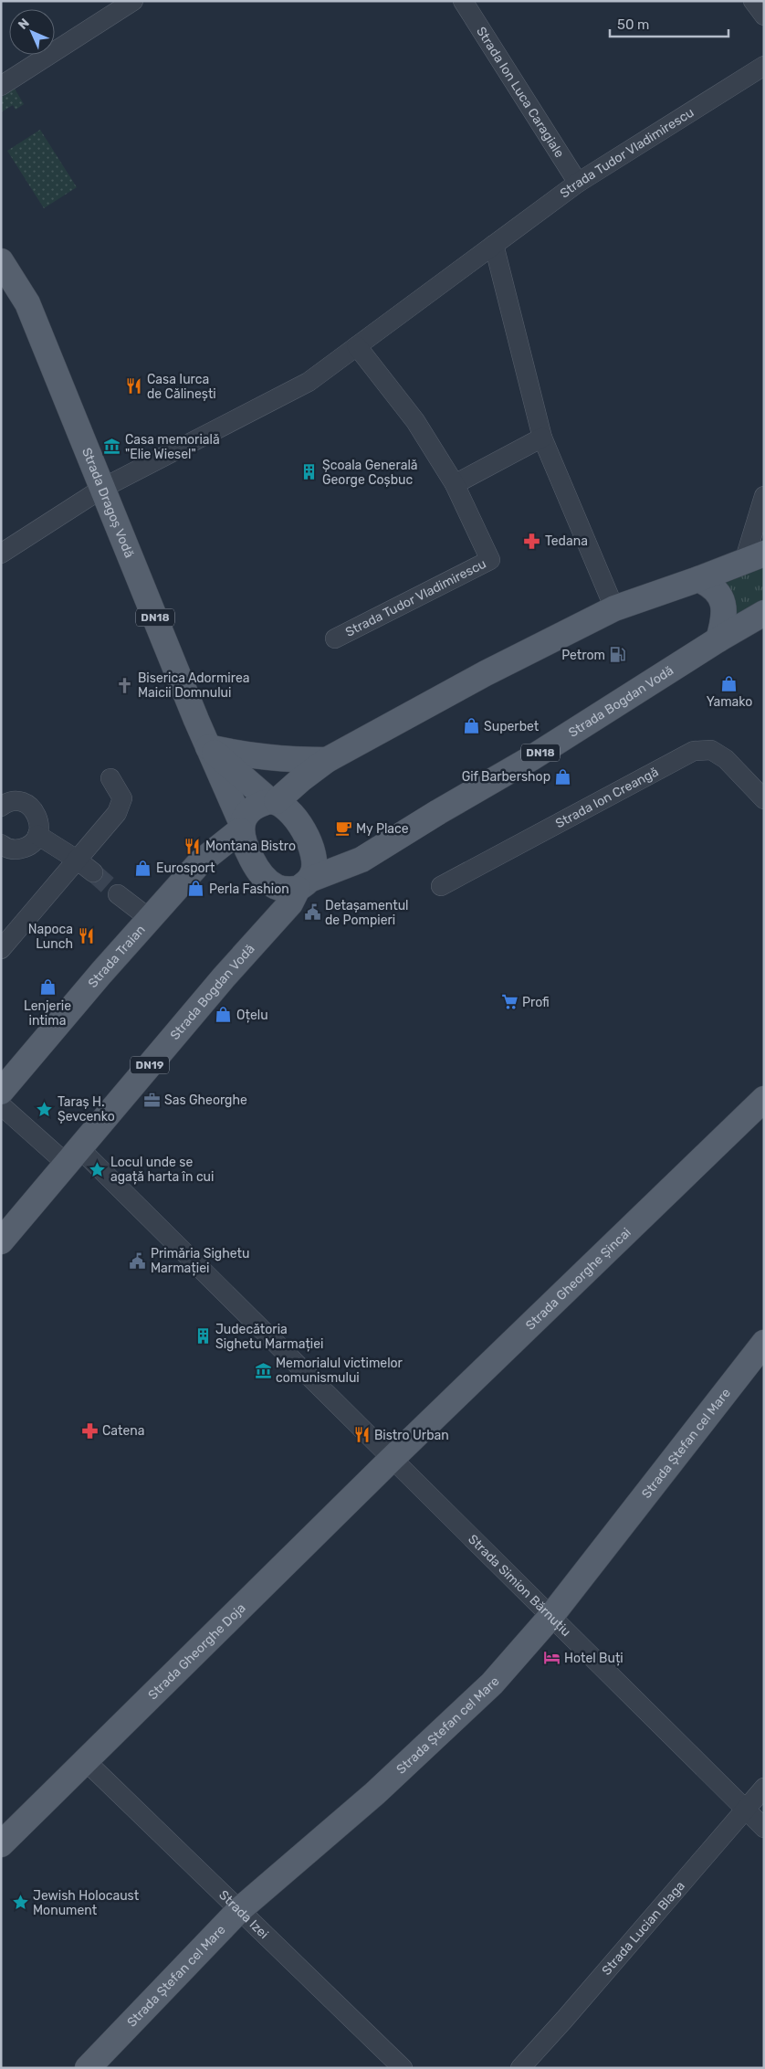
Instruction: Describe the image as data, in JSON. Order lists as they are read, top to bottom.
{
  "streets": {
    "main road": [
      "Strada Dragoș Vodă",
      "DN18",
      "Strada Bogdan Vodă",
      "Strada Traian",
      "DN19",
      "Strada Gheorghe Șincai",
      "Strada Ștefan cel Mare",
      "Strada Gheorghe Doja"
    ],
    "street": [
      "Strada Ion Luca Caragiale",
      "Strada Tudor Vladimirescu",
      "Strada Ion Creangă",
      "Strada Simion Bărnuțiu",
      "Strada Izei",
      "Strada Lucian Blaga"
    ]
  },
  "crossings": [
    ["Strada Ion Luca Caragiale", "Strada Tudor Vladimirescu"],
    ["Strada Tudor Vladimirescu", "Strada Dragoș Vodă"],
    ["Strada Dragoș Vodă", "Strada Bogdan Vodă"],
    ["Strada Dragoș Vodă", "Strada Traian"],
    ["Strada Bogdan Vodă", "Strada Traian"],
    ["Strada Bogdan Vodă", "Strada Simion Bărnuțiu"],
    ["Strada Gheorghe Șincai", "Strada Simion Bărnuțiu"],
    ["Strada Gheorghe Șincai", "Strada Gheorghe Doja"],
    ["Strada Ștefan cel Mare", "Strada Simion Bărnuțiu"],
    ["Strada Ștefan cel Mare", "Strada Izei"],
    ["Strada Simion Bărnuțiu", "Strada Gheorghe Doja"],
    ["Strada Simion Bărnuțiu", "Strada Lucian Blaga"],
    ["Strada Gheorghe Doja", "Strada Izei"]
  ],
  "places": {
    "restaurant": [
      "Casa Iurca de Călinești",
      "Montana Bistro",
      "Napoca Lunch",
      "Bistro Urban"
    ],
    "museum": ["Casa memorială \"Elie Wiesel\"", "Memorialul victimelor comunismului"],
    "building": ["Școala Generală George Coșbuc", "Judecătoria Sighetu Marmației"],
    "pharmacy": ["Tedana", "Catena"],
    "fuel station": ["Petrom"],
    "shop": [
      "Yamako",
      "Superbet",
      "Gif Barbershop",
      "Eurosport",
      "Perla Fashion",
      "Lenjerie intima",
      "Oțelu"
    ],
    "church": ["Biserica Adormirea Maicii Domnului"],
    "cafe": ["My Place"],
    "public building": ["Detașamentul de Pompieri", "Primăria Sighetu Marmației"],
    "supermarket": ["Profi"],
    "office": ["Sas Gheorghe"],
    "place": ["Taraș H. Șevcenko", "Locul unde se agață harta în cui", "Jewish Holocaust Monument"],
    "hotel": ["Hotel Buți"]
  },
  "scale_bar": "50 m",
  "north": "top left"
}
